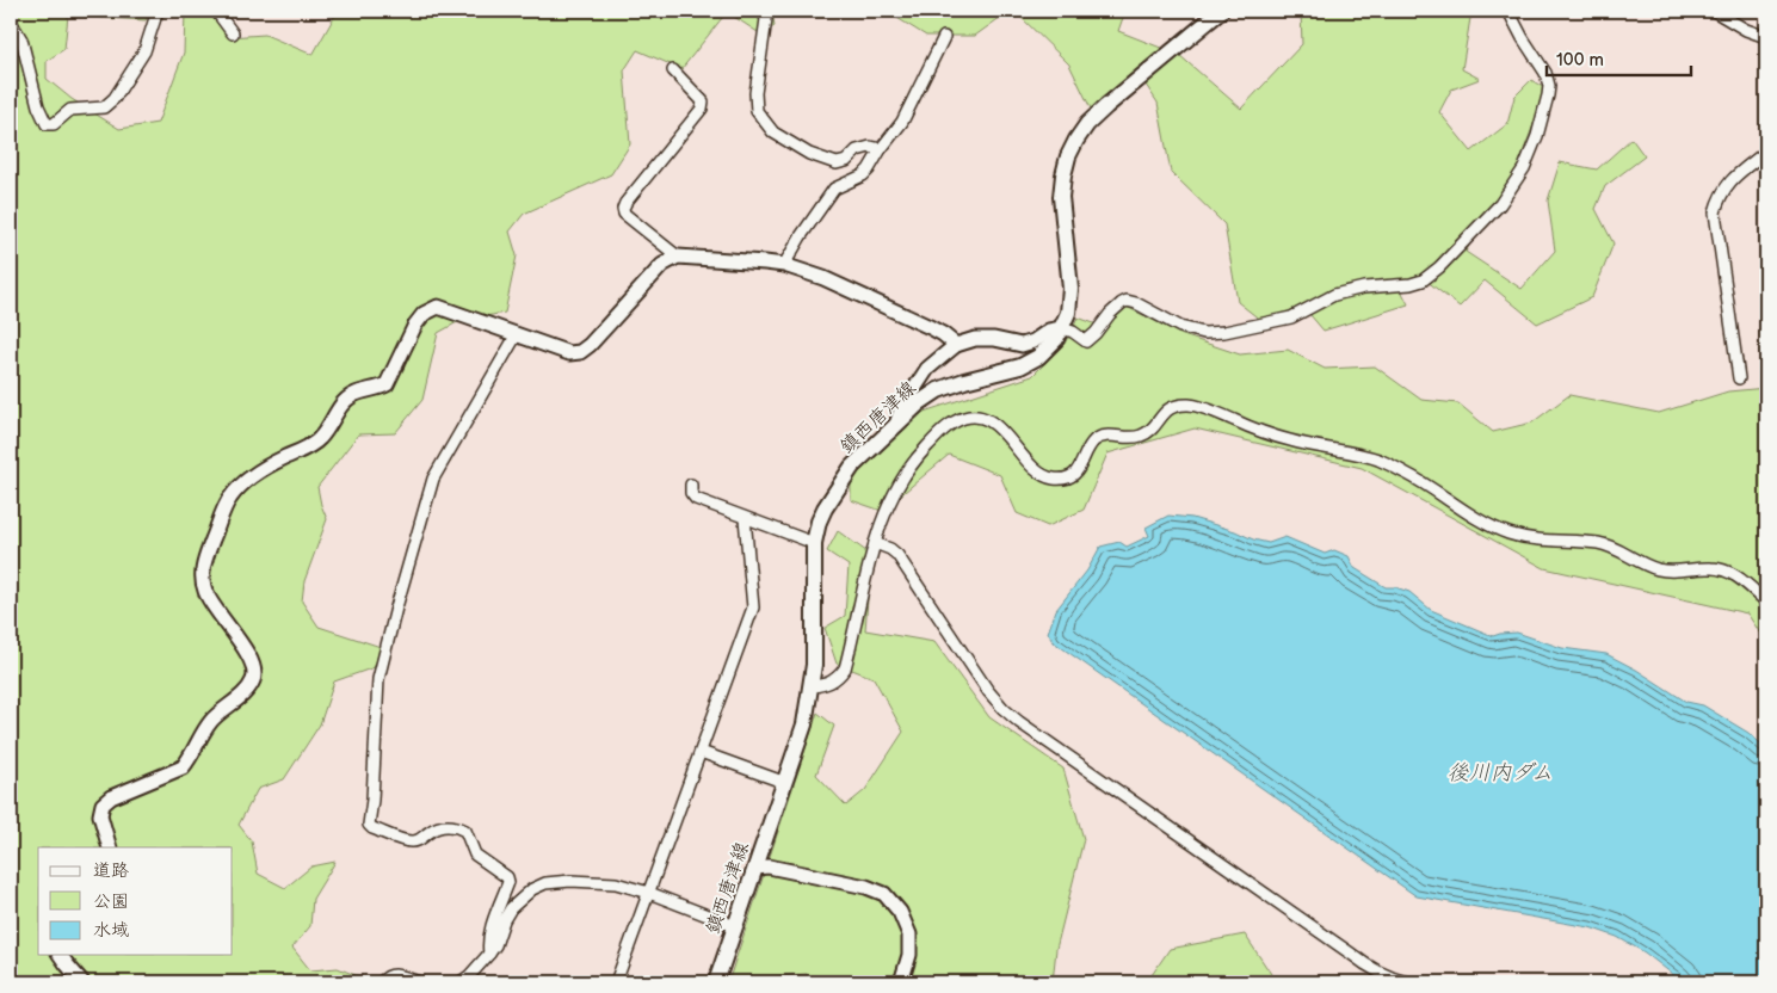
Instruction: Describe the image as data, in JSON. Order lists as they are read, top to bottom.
{
  "streets": {
    "main road": ["鎮西唐津線"]
  },
  "water": ["後川内ダム"],
  "legend": ["道路", "公園", "水域"],
  "scale_bar": "100 m"
}
